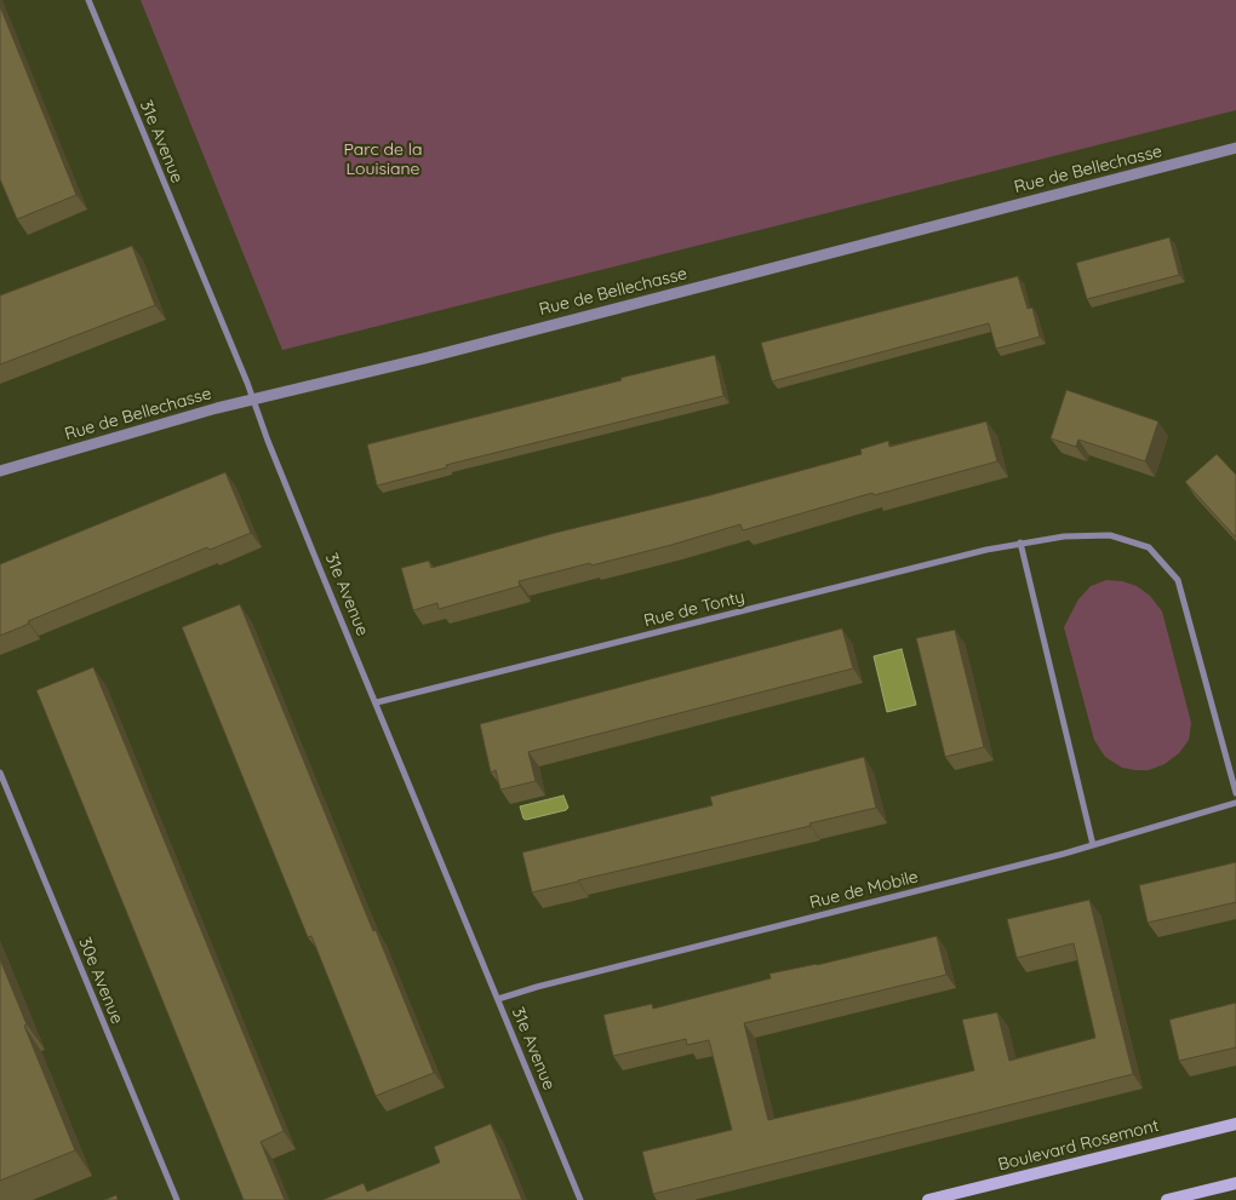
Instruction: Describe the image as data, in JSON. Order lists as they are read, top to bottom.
{
  "streets": {
    "main road": ["Boulevard Rosemont"],
    "street": [
      "31e Avenue",
      "Rue de Bellechasse",
      "Rue de Tonty",
      "Rue de Mobile",
      "30e Avenue"
    ]
  },
  "crossings": [
    ["31e Avenue", "Rue de Bellechasse"],
    ["31e Avenue", "Rue de Tonty"],
    ["31e Avenue", "Rue de Mobile"]
  ],
  "parks": ["Parc de la Louisiane"]
}
